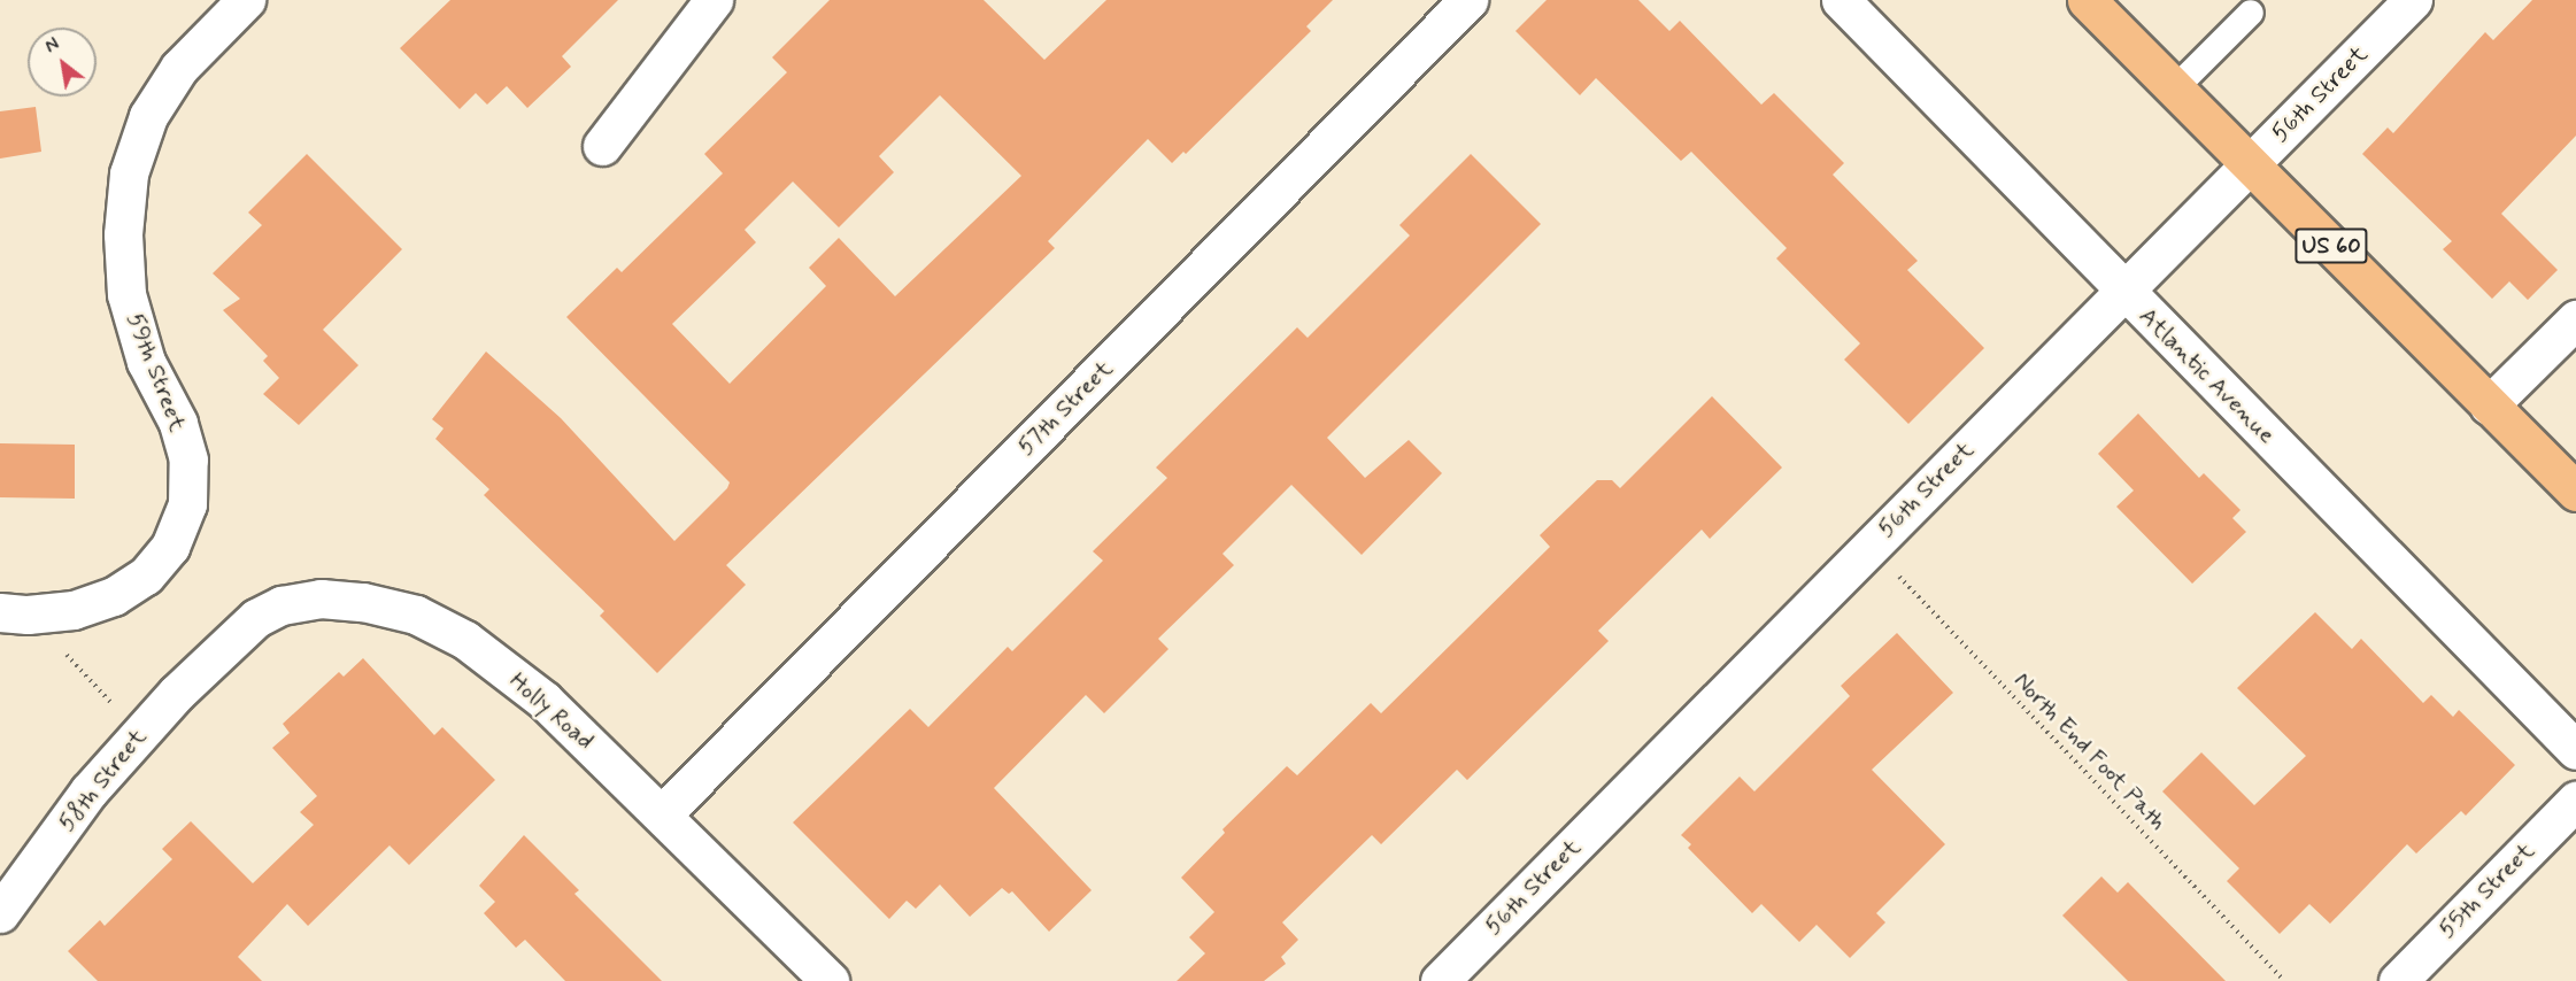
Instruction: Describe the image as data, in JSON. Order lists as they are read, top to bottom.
{
  "streets": {
    "highway": ["US 60"],
    "street": [
      "56th Street",
      "59th Street",
      "Atlantic Avenue",
      "57th Street",
      "Holly Road",
      "58th Street",
      "55th Street"
    ],
    "path": ["North End Foot Path"]
  },
  "crossings": [
    ["56th Street", "US 60"],
    ["56th Street", "Atlantic Avenue"],
    ["56th Street", "North End Foot Path"],
    ["57th Street", "Holly Road"],
    ["Holly Road", "58th Street"]
  ],
  "north": "top left"
}
